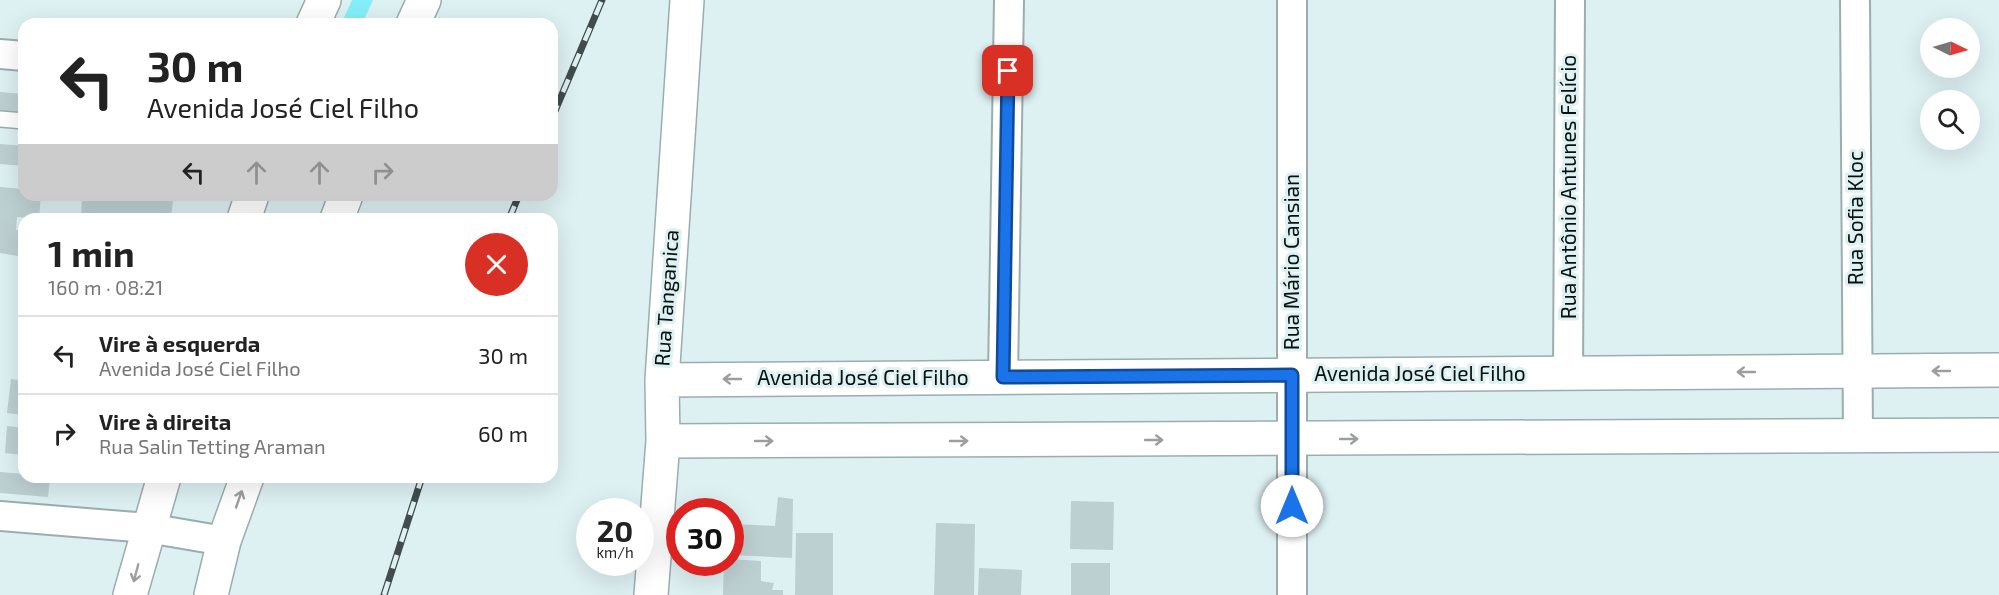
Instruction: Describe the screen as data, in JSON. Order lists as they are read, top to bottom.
{
  "streets": {
    "street": [
      "Rua Antônio Antunes Felício",
      "Rua Sofia Kloc",
      "Rua Mário Cansian",
      "Rua Tanganica",
      "Avenida José Ciel Filho"
    ]
  },
  "crossings": [
    ["Rua Antônio Antunes Felício", "Avenida José Ciel Filho"],
    ["Rua Sofia Kloc", "Avenida José Ciel Filho"],
    ["Rua Mário Cansian", "Avenida José Ciel Filho"],
    ["Rua Tanganica", "Avenida José Ciel Filho"]
  ],
  "north": "right",
  "page": {
    "turn": ["30 m", "Avenida José Ciel Filho"],
    "heading": ["1 min", "160 m · 08:21"],
    "list": [
      {
        "name": "Vire à esquerda",
        "note": "Avenida José Ciel Filho",
        "value": "30 m"
      },
      {
        "name": "Vire à direita",
        "note": "Rua Salin Tetting Araman",
        "value": "60 m"
      }
    ],
    "speed": "20 km/h",
    "limit": "30"
  }
}
